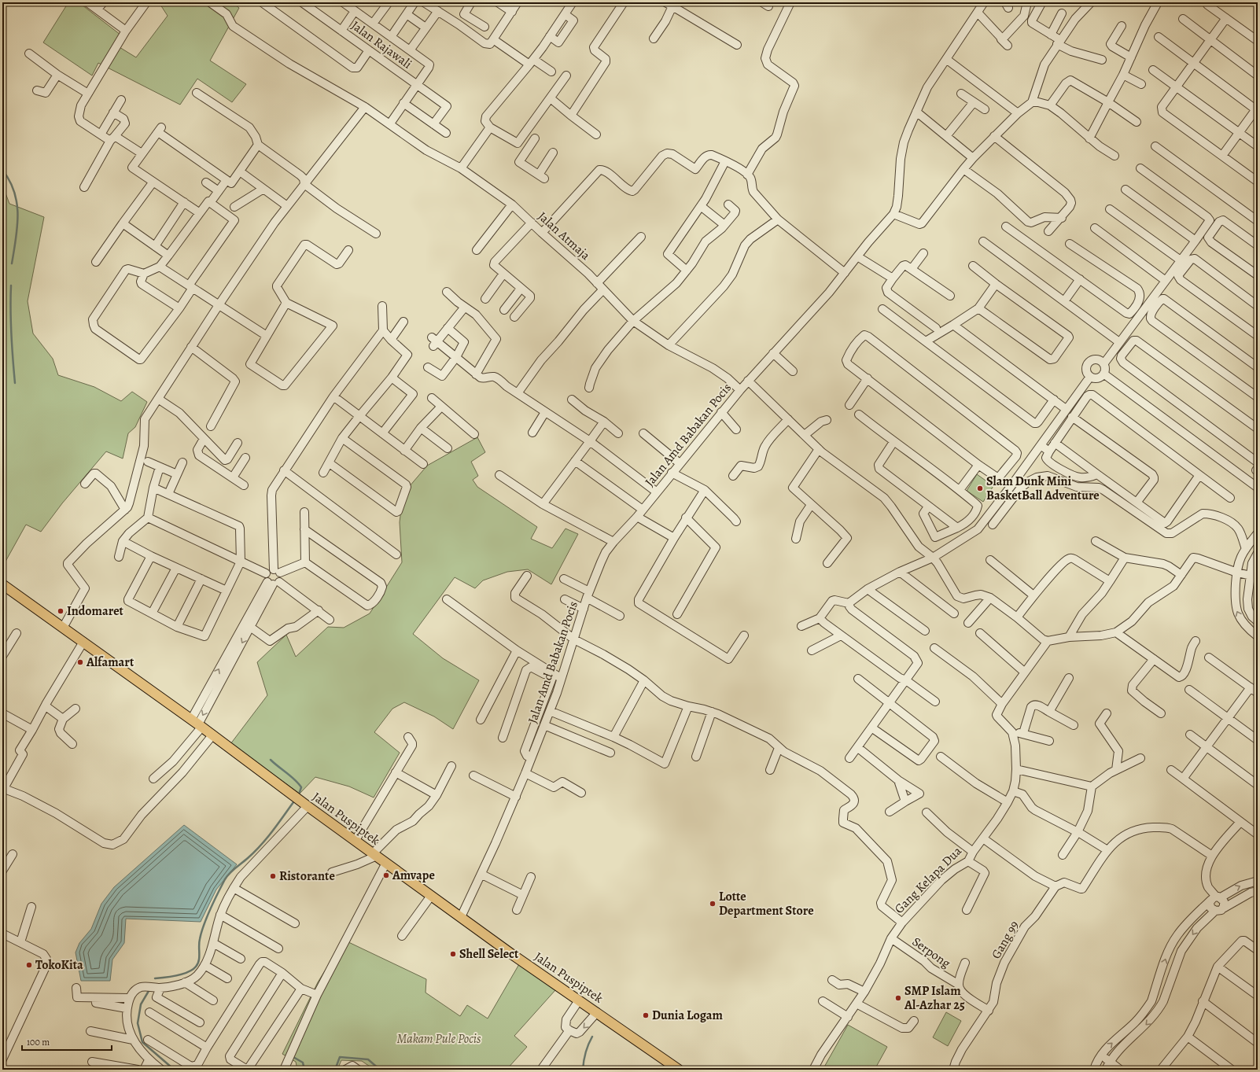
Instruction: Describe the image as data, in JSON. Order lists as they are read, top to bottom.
{
  "streets": {
    "main road": ["Jalan Puspiptek"],
    "street": [
      "Jalan Rajawali",
      "Jalan Atmaja",
      "Jalan Amd Babakan Pocis",
      "Gang Kelapa Dua",
      "Gang 99",
      "Serpong"
    ]
  },
  "crossings": [
    ["Jalan Atmaja", "Jalan Amd Babakan Pocis"],
    ["Jalan Amd Babakan Pocis", "Jalan Puspiptek"],
    ["Gang Kelapa Dua", "Serpong"]
  ],
  "parks": ["Makam Pule Pocis"],
  "places": [
    "Slam Dunk Mini BasketBall Adventure",
    "Indomaret",
    "Alfamart",
    "Amvape",
    "Ristorante",
    "Lotte Department Store",
    "Shell Select",
    "TokoKita",
    "SMP Islam Al-Azhar 25",
    "Dunia Logam"
  ],
  "scale_bar": "100 m"
}
